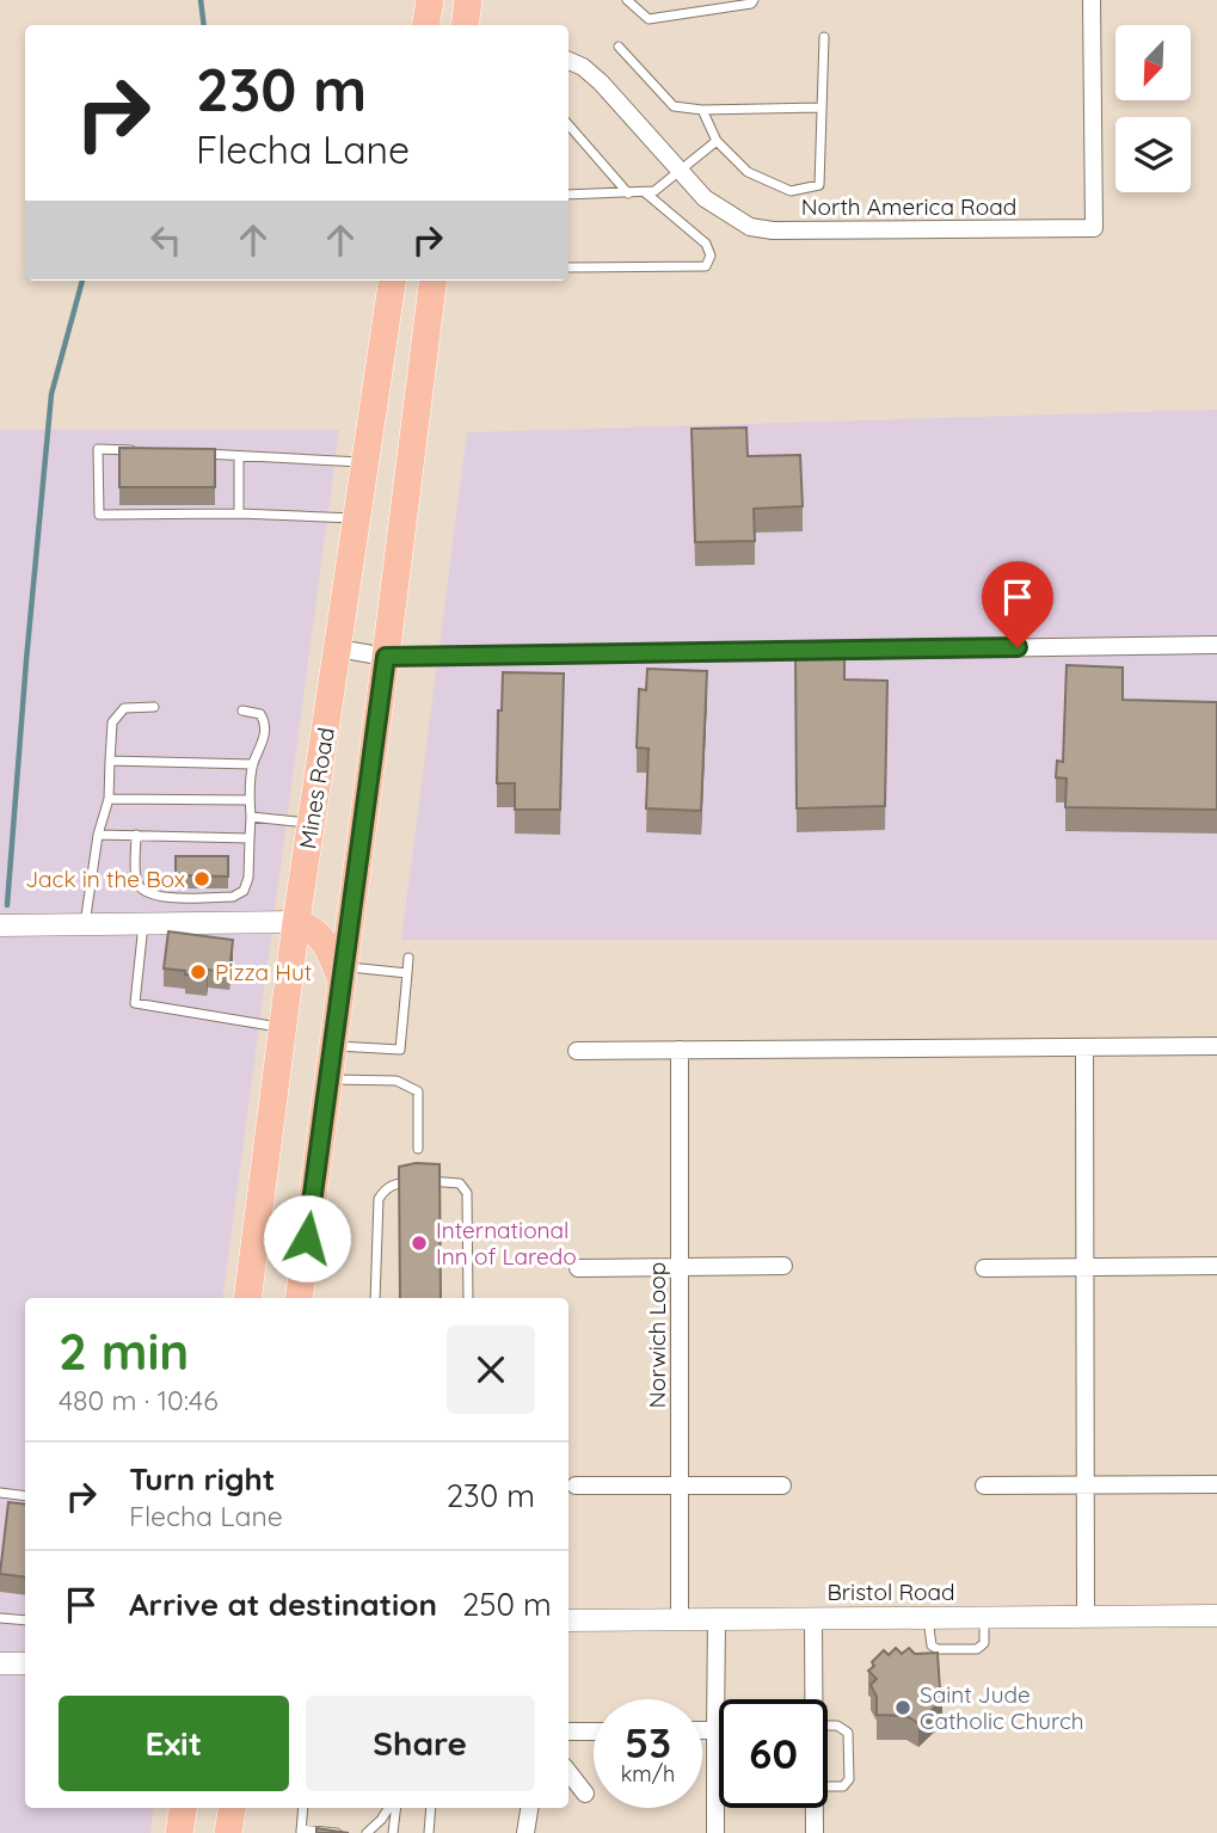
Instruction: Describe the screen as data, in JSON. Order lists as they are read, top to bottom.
{
  "streets": {
    "main road": ["Mines Road"],
    "street": ["North America Road", "Norwich Loop", "Bristol Road"]
  },
  "crossings": [
    ["Norwich Loop", "Bristol Road"]
  ],
  "places": [
    "Jack in the Box",
    "Pizza Hut",
    "International Inn of Laredo",
    "Saint Jude Catholic Church"
  ],
  "north": "bottom left",
  "page": {
    "turn": ["230 m", "Flecha Lane"],
    "heading": ["2 min", "480 m · 10:46"],
    "list": [
      {
        "name": "Turn right",
        "note": "Flecha Lane",
        "value": "230 m"
      },
      {
        "name": "Arrive at destination",
        "value": "250 m"
      }
    ],
    "buttons": ["Exit", "Share"],
    "speed": "53 km/h",
    "limit": "60"
  }
}
